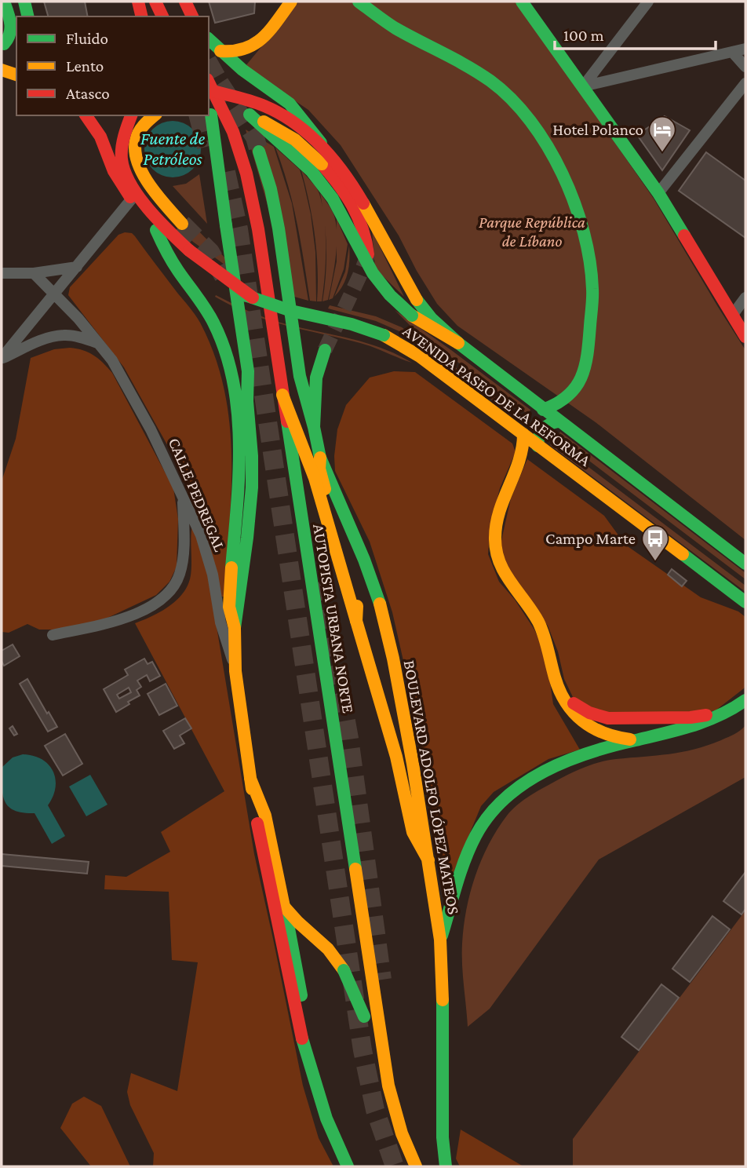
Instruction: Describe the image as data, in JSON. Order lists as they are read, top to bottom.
{
  "streets": {
    "main road": ["AVENIDA PASEO DE LA REFORMA", "AUTOPISTA URBANA NORTE", "BOULEVARD ADOLFO LÓPEZ MATEOS"],
    "street": ["CALLE PEDREGAL"]
  },
  "water": ["Fuente de Petróleos"],
  "parks": ["Parque República de Líbano"],
  "places": {
    "hotel": ["Hotel Polanco"],
    "bus stop": ["Campo Marte"]
  },
  "legend": ["Fluido", "Lento", "Atasco"],
  "scale_bar": "100 m"
}
